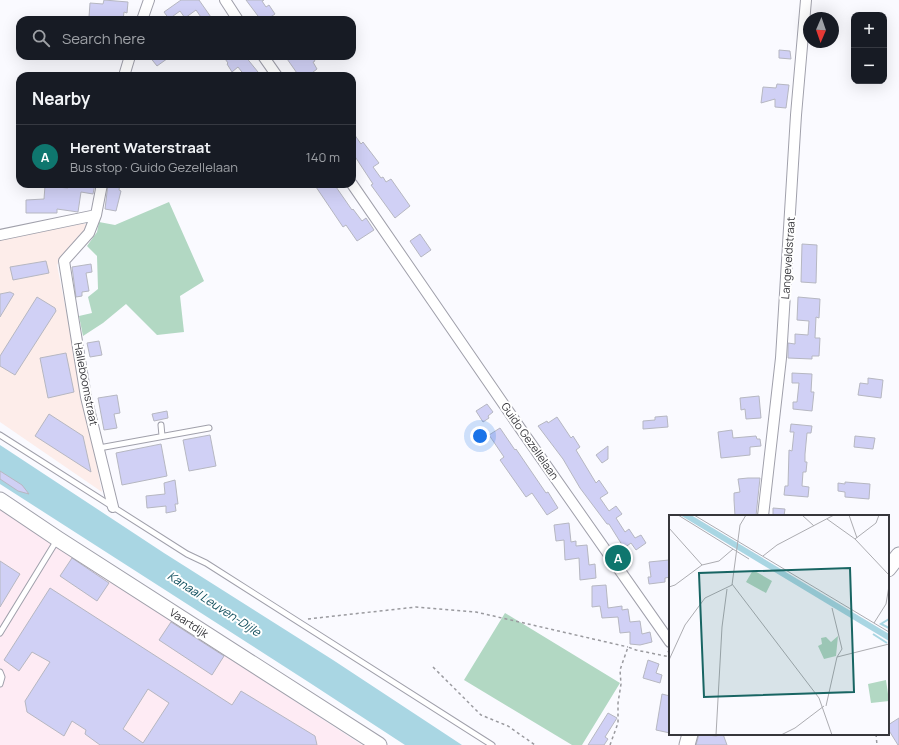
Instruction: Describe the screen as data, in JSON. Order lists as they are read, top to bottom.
{
  "streets": {
    "street": [
      "Langeveldstraat",
      "Halleboomstraat",
      "Guido Gezellelaan",
      "Vaartdijk"
    ]
  },
  "water": ["Kanaal Leuven-Dijle"],
  "north": "bottom",
  "page": {
    "map_buttons": ["+", "−"],
    "search": "Search here",
    "heading": "Nearby",
    "list": [
      {
        "mark": "A",
        "name": "Herent Waterstraat",
        "note": "Bus stop · Guido Gezellelaan",
        "value": "140 m"
      }
    ],
    "pins": "A"
  }
}
